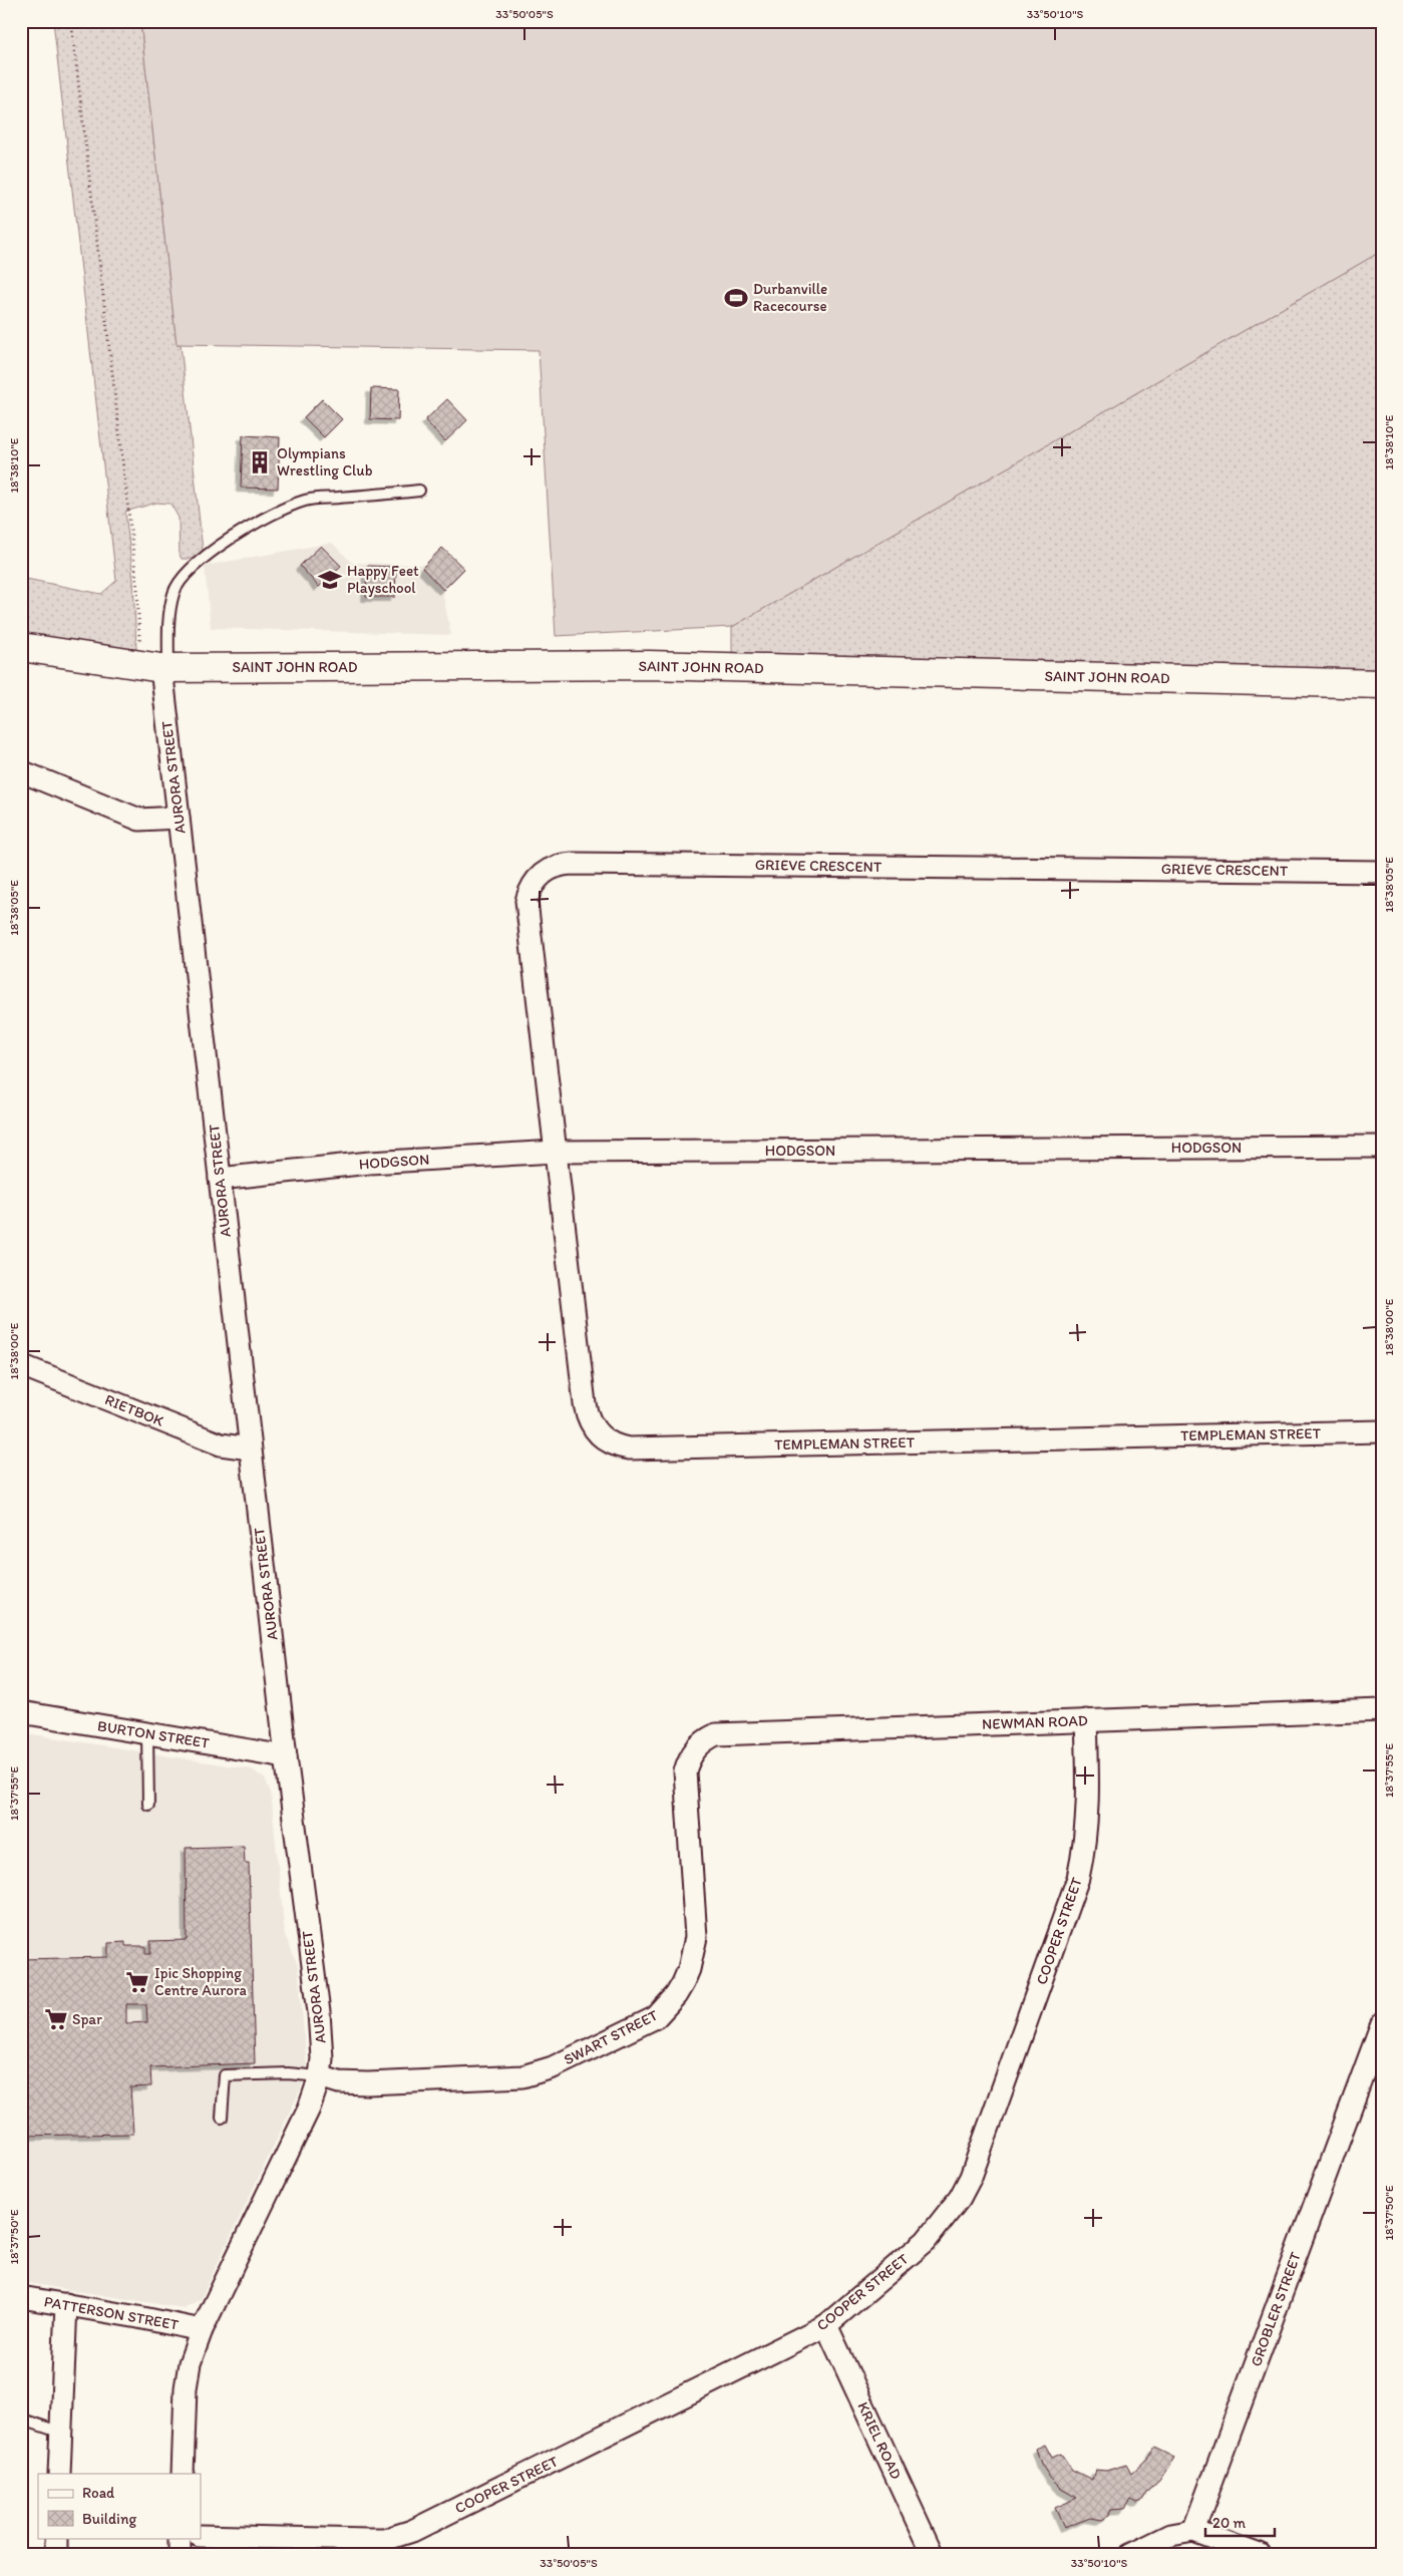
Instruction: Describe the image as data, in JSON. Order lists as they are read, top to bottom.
{
  "streets": {
    "main road": ["SAINT JOHN ROAD"],
    "street": [
      "AURORA STREET",
      "GRIEVE CRESCENT",
      "HODGSON",
      "RIETBOK",
      "TEMPLEMAN STREET",
      "NEWMAN ROAD",
      "BURTON STREET",
      "COOPER STREET",
      "SWART STREET",
      "GROBLER STREET",
      "PATTERSON STREET",
      "KRIEL ROAD"
    ]
  },
  "crossings": [
    ["SAINT JOHN ROAD", "AURORA STREET"],
    ["AURORA STREET", "HODGSON"],
    ["AURORA STREET", "RIETBOK"],
    ["AURORA STREET", "BURTON STREET"],
    ["AURORA STREET", "SWART STREET"],
    ["AURORA STREET", "PATTERSON STREET"],
    ["GRIEVE CRESCENT", "HODGSON"],
    ["GRIEVE CRESCENT", "TEMPLEMAN STREET"],
    ["HODGSON", "TEMPLEMAN STREET"],
    ["NEWMAN ROAD", "COOPER STREET"],
    ["NEWMAN ROAD", "SWART STREET"],
    ["COOPER STREET", "KRIEL ROAD"]
  ],
  "places": {
    "sports": ["Durbanville Racecourse"],
    "building": ["Olympians Wrestling Club"],
    "school or university": ["Happy Feet Playschool"],
    "supermarket": ["Ipic Shopping Centre Aurora", "Spar"]
  },
  "legend": ["Road", "Building"],
  "scale_bar": "20 m",
  "coordinates": [
    "33°50'05\"S",
    "33°50'10\"S",
    "18°38'10\"E",
    "18°38'05\"E",
    "18°38'00\"E",
    "18°37'55\"E",
    "18°37'50\"E"
  ]
}
